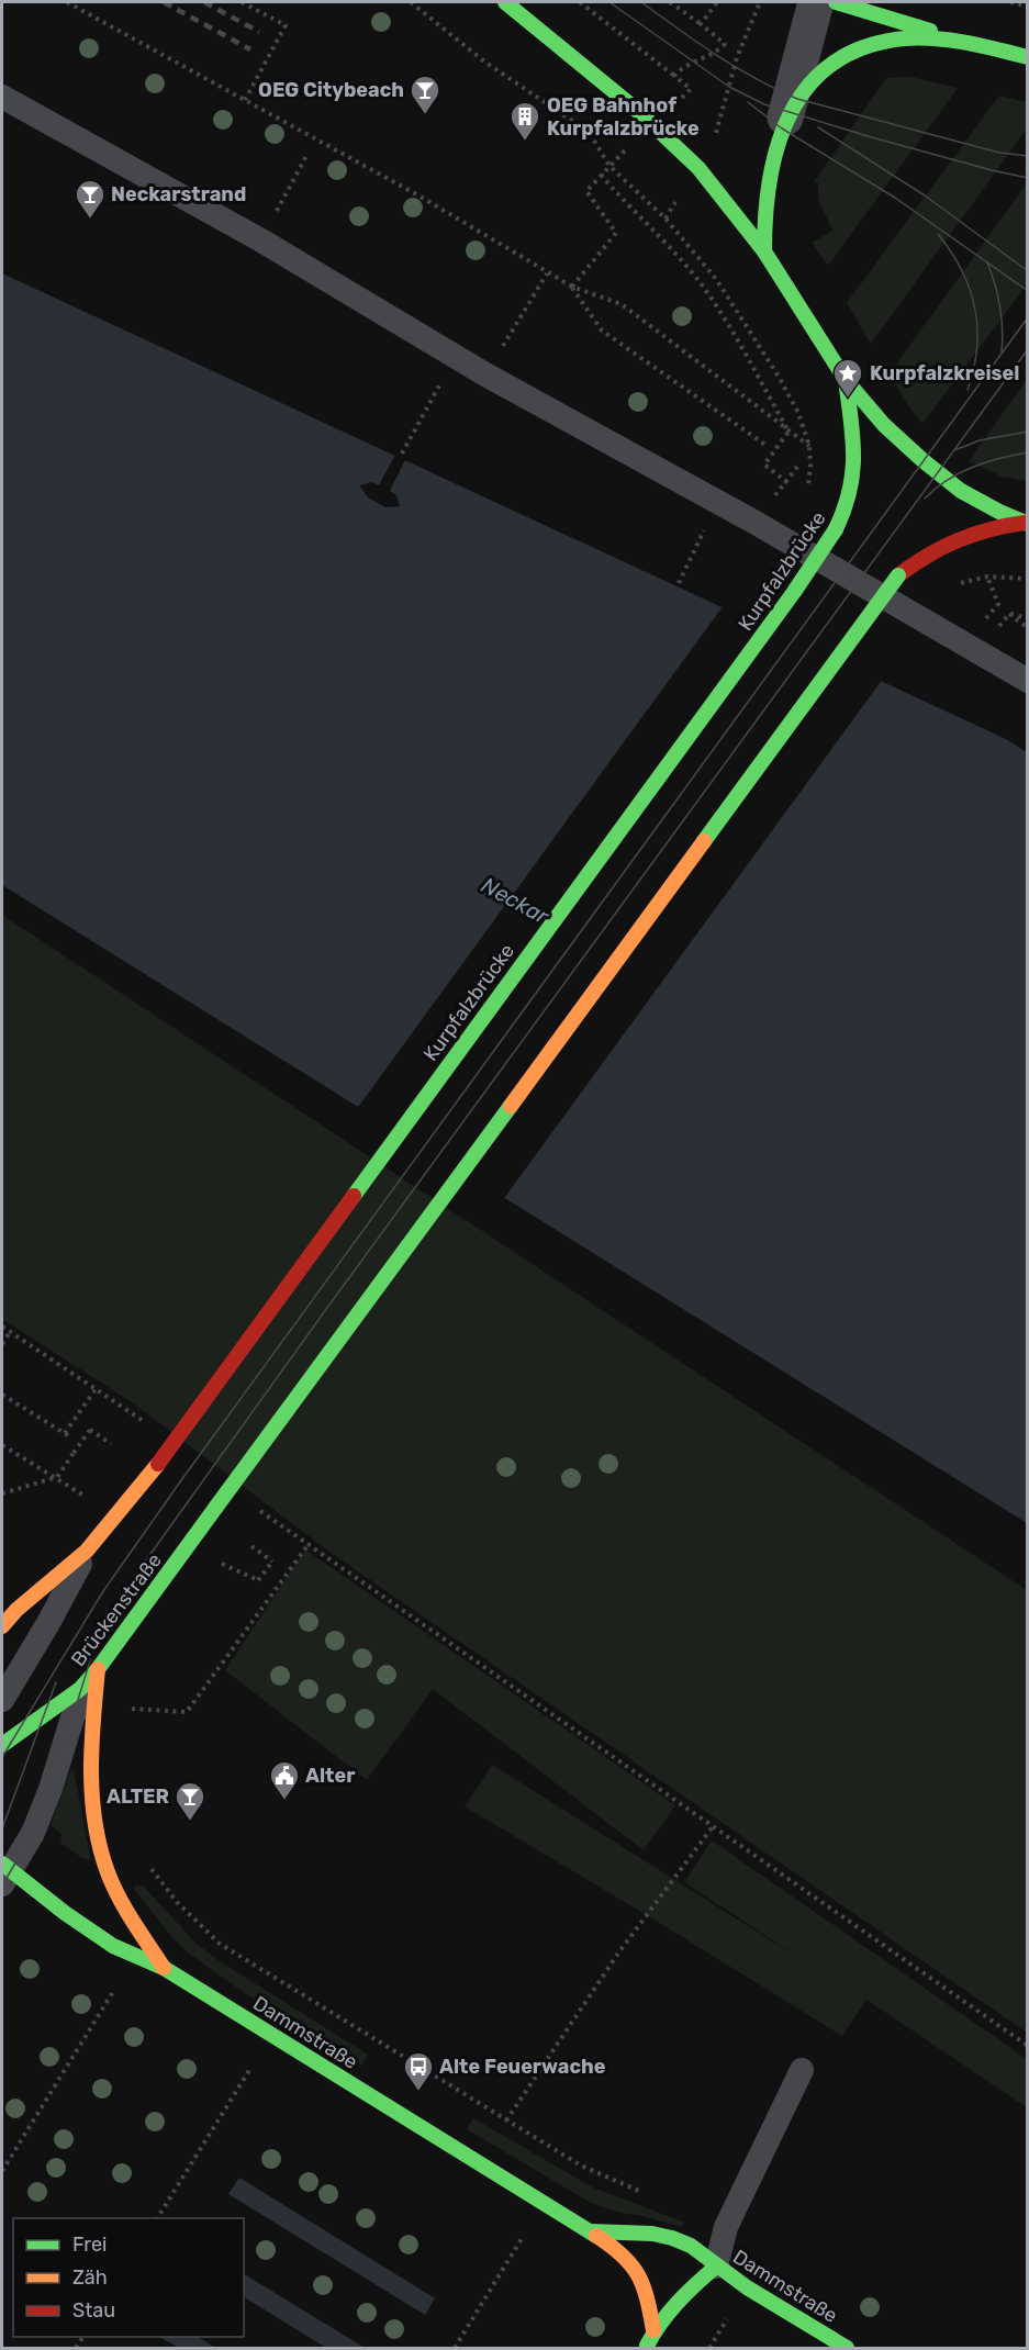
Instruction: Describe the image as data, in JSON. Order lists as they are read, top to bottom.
{
  "streets": {
    "main road": ["Kurpfalzbrücke", "Brückenstraße", "Dammstraße"]
  },
  "water": ["Neckar"],
  "places": {
    "bar": ["OEG Citybeach", "Neckarstrand", "ALTER"],
    "building": ["OEG Bahnhof Kurpfalzbrücke"],
    "place": ["Kurpfalzkreisel"],
    "public building": ["Alter"],
    "bus stop": ["Alte Feuerwache"]
  },
  "legend": ["Frei", "Zäh", "Stau"]
}
